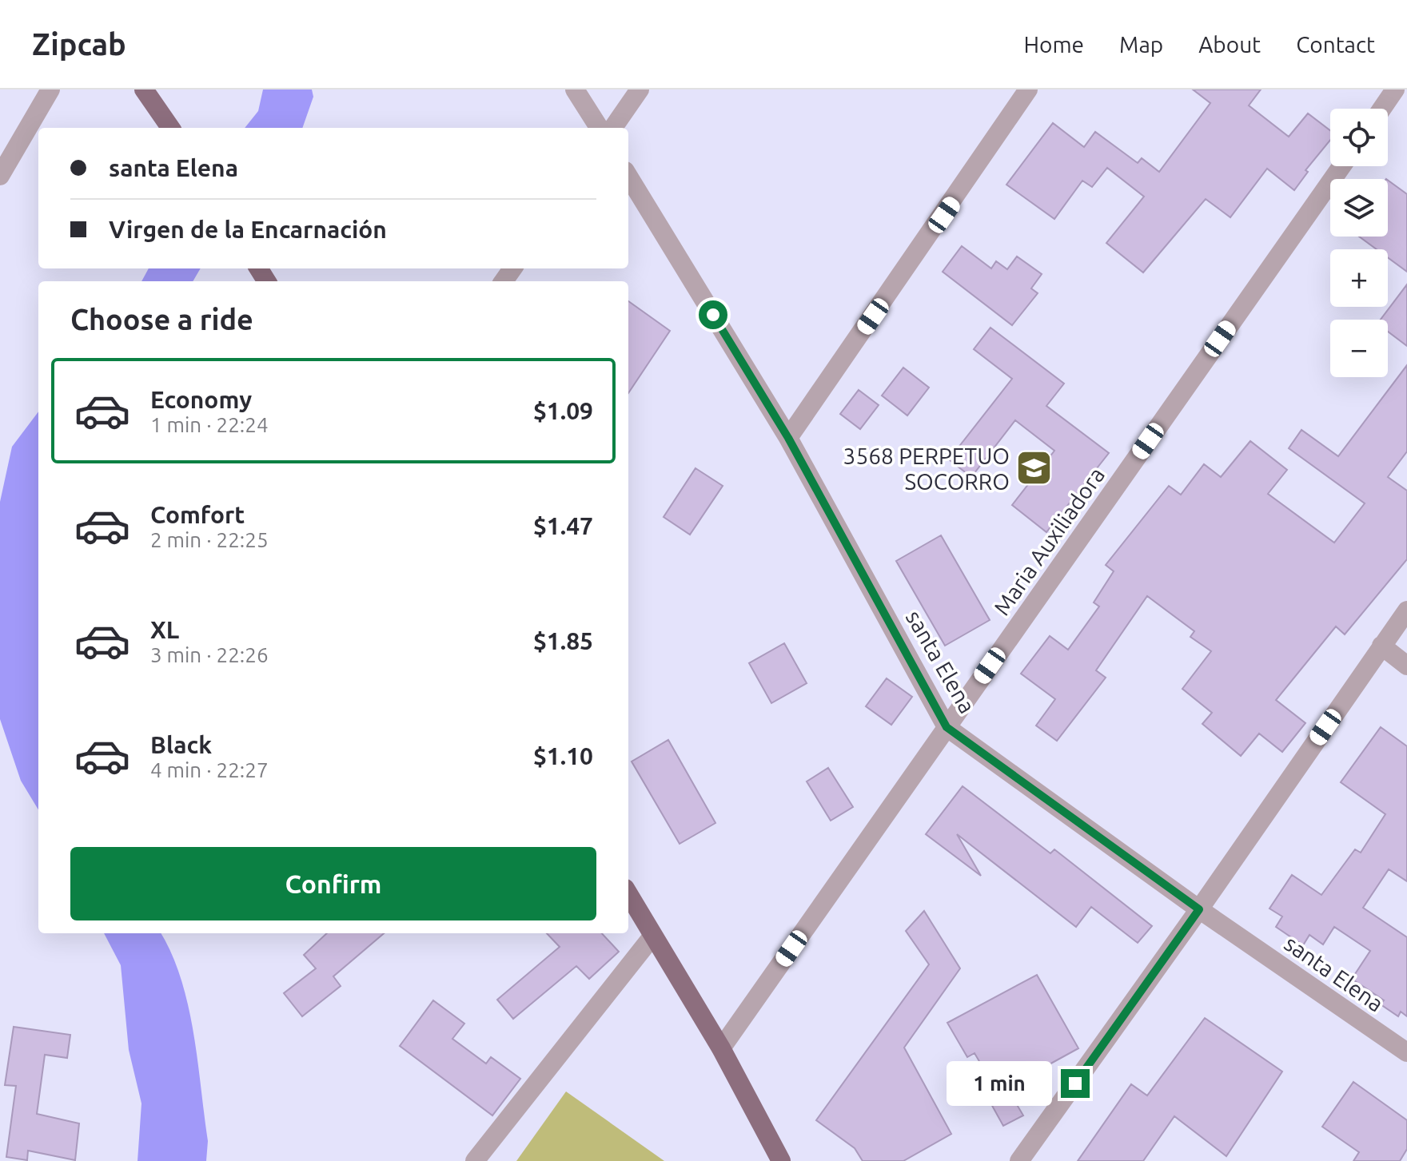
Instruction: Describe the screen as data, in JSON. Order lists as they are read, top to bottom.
{
  "streets": {
    "street": ["Maria Auxiliadora", "santa Elena"]
  },
  "crossings": [
    ["Maria Auxiliadora", "santa Elena"]
  ],
  "places": {
    "school or university": ["3568 PERPETUO SOCORRO"]
  },
  "page": {
    "header": "Zipcab",
    "nav": [
      "Home",
      "Map",
      "About",
      "Contact"
    ],
    "map_buttons": ["+", "−"],
    "banner": ["santa Elena", "Virgen de la Encarnación"],
    "heading": "Choose a ride",
    "list": [
      {
        "name": "Economy",
        "note": "1 min · 22:24",
        "value": "$1.09"
      },
      {
        "name": "Comfort",
        "note": "2 min · 22:25",
        "value": "$1.47"
      },
      {
        "name": "XL",
        "note": "3 min · 22:26",
        "value": "$1.85"
      },
      {
        "name": "Black",
        "note": "4 min · 22:27",
        "value": "$1.10"
      }
    ],
    "buttons": "Confirm",
    "bubble": "1 min"
  }
}
